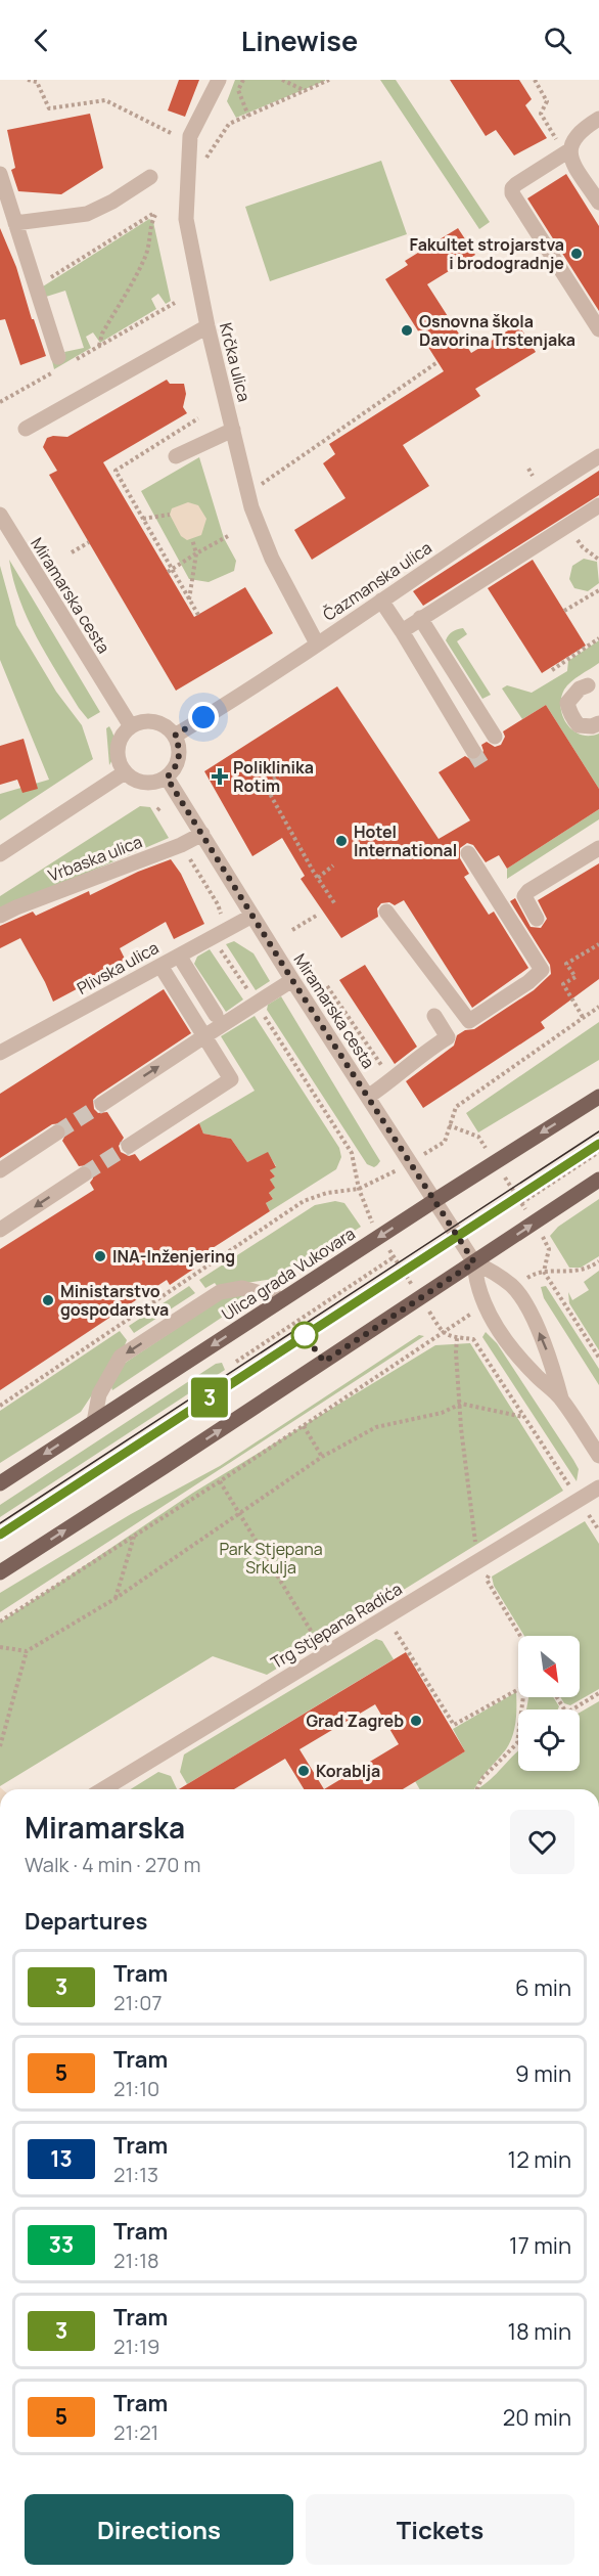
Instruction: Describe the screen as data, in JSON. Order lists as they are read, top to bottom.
{
  "streets": {
    "main road": ["Ulica grada Vukovara"],
    "street": [
      "Krčka ulica",
      "Čazmanska ulica",
      "Miramarska cesta",
      "Vrbaska ulica",
      "Plivska ulica",
      "Trg Stjepana Radića"
    ]
  },
  "crossings": [
    ["Krčka ulica", "Čazmanska ulica"],
    ["Čazmanska ulica", "Miramarska cesta"],
    ["Miramarska cesta", "Vrbaska ulica"],
    ["Miramarska cesta", "Plivska ulica"],
    ["Miramarska cesta", "Ulica grada Vukovara"]
  ],
  "parks": ["Park Stjepana Srkulja"],
  "places": {
    "other": [
      "Fakultet strojarstva i brodogradnje",
      "Osnovna škola Davorina Trstenjaka",
      "Hotel International",
      "INA-Inženjering",
      "Ministarstvo gospodarstva",
      "Grad Zagreb",
      "Korablja"
    ],
    "health": ["Poliklinika Rotim"]
  },
  "lines": ["tram line 3"],
  "north": "bottom right",
  "page": {
    "header": "Linewise",
    "on_map": "3",
    "heading": [
      ["Miramarska", "Walk · 4 min · 270 m"],
      "Departures"
    ],
    "list": [
      {
        "mark": "3",
        "name": "Tram",
        "note": "21:07",
        "value": "6 min"
      },
      {
        "mark": "5",
        "name": "Tram",
        "note": "21:10",
        "value": "9 min"
      },
      {
        "mark": "13",
        "name": "Tram",
        "note": "21:13",
        "value": "12 min"
      },
      {
        "mark": "33",
        "name": "Tram",
        "note": "21:18",
        "value": "17 min"
      },
      {
        "mark": "3",
        "name": "Tram",
        "note": "21:19",
        "value": "18 min"
      },
      {
        "mark": "5",
        "name": "Tram",
        "note": "21:21",
        "value": "20 min"
      }
    ],
    "buttons": ["Directions", "Tickets"]
  }
}
